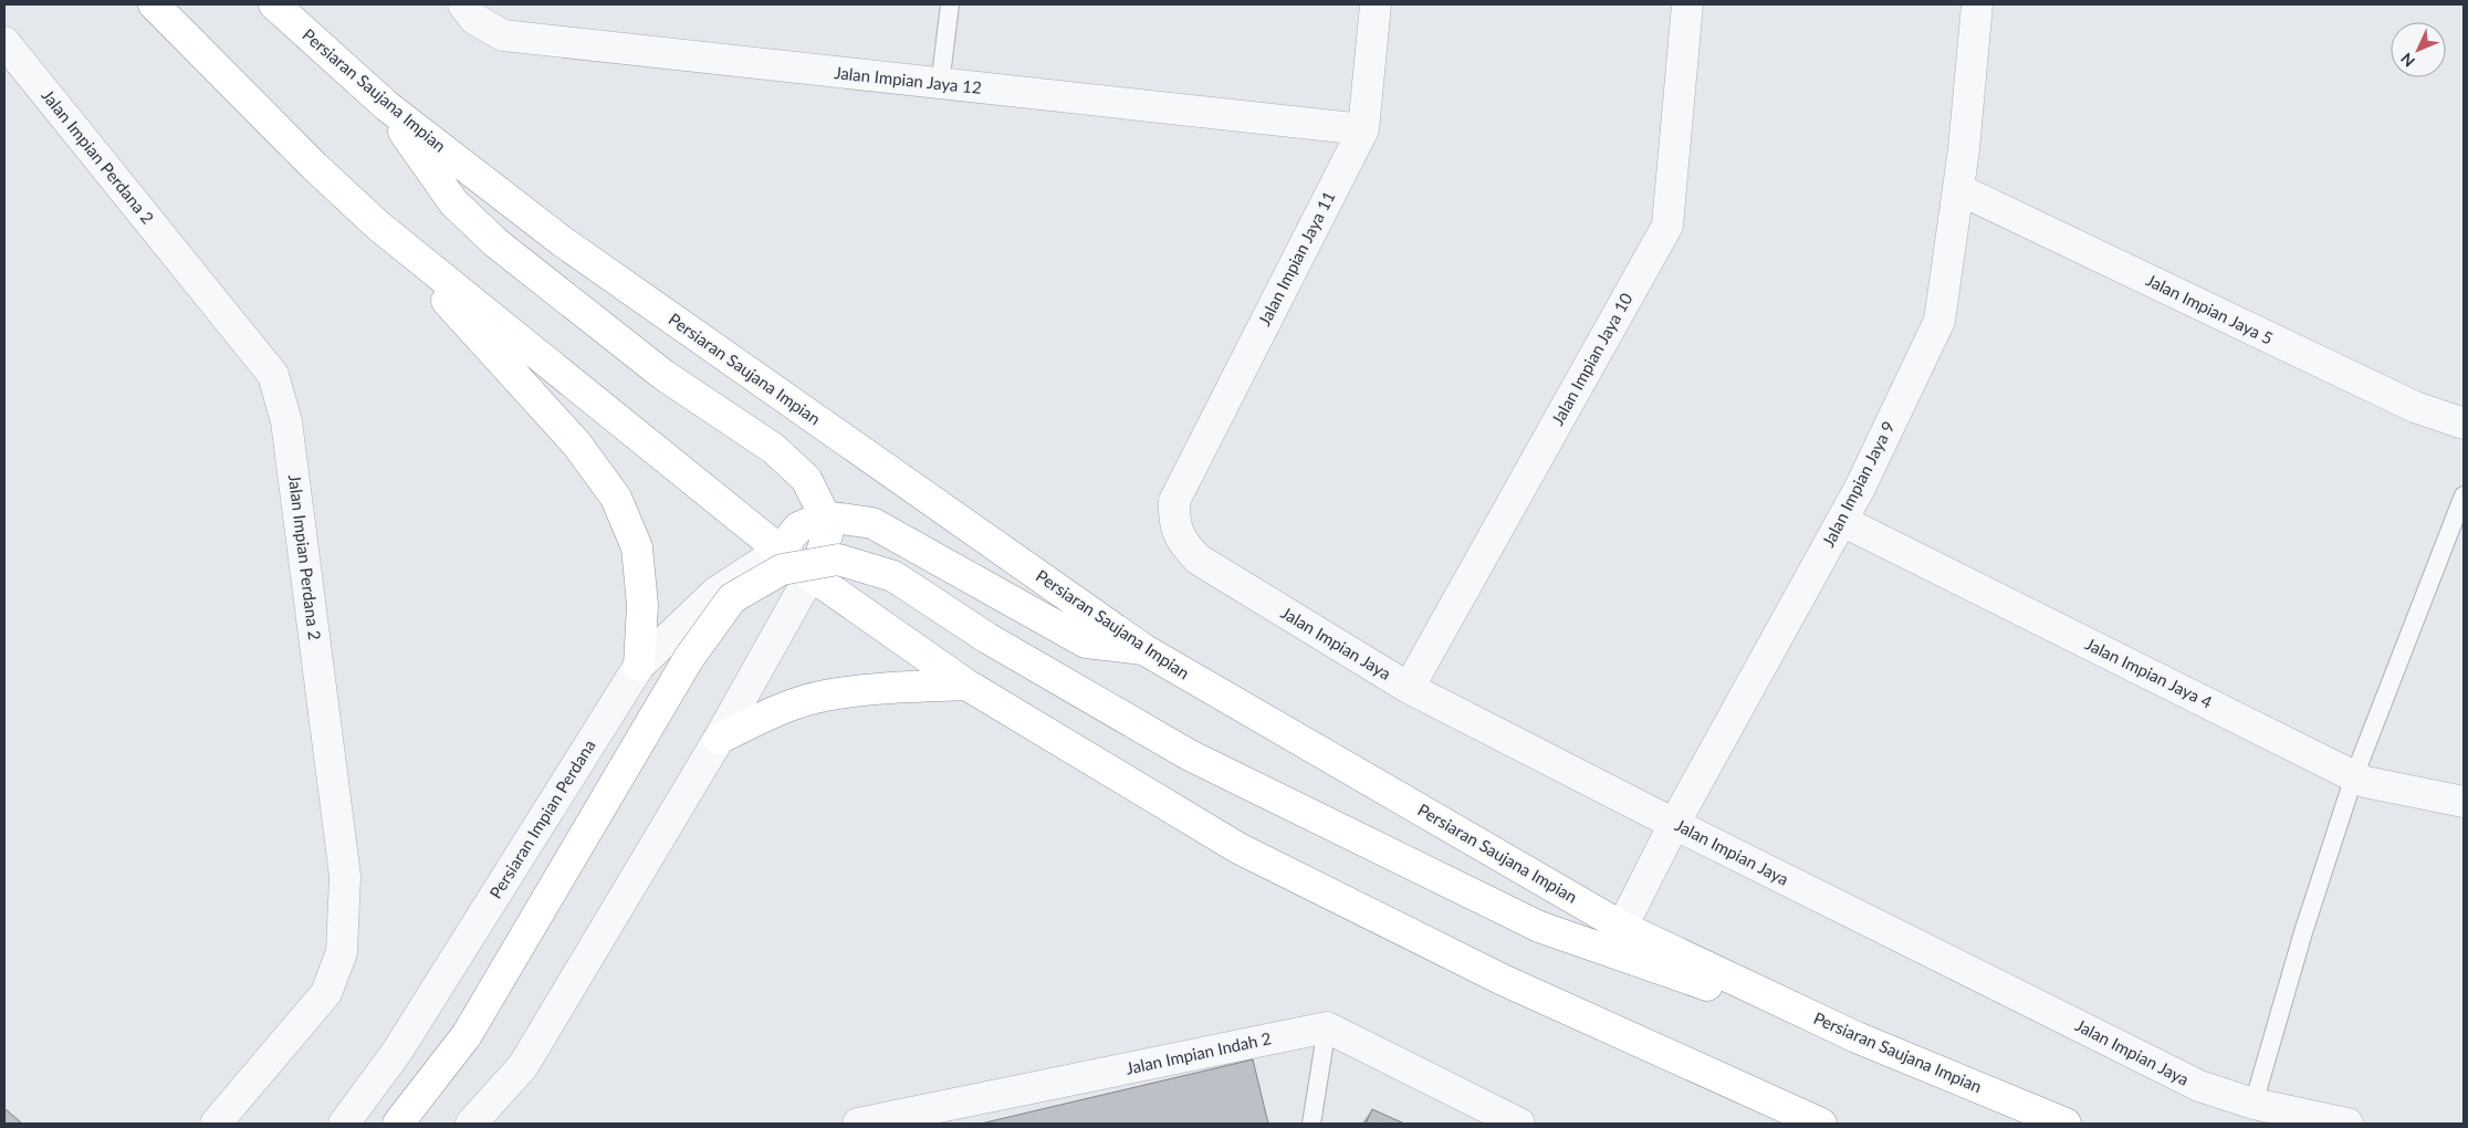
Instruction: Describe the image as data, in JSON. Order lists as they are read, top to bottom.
{
  "streets": {
    "highway": ["Persiaran Saujana Impian"],
    "street": [
      "Jalan Impian Jaya 12",
      "Jalan Impian Perdana 2",
      "Jalan Impian Jaya 11",
      "Jalan Impian Jaya 5",
      "Jalan Impian Jaya 10",
      "Jalan Impian Jaya 9",
      "Jalan Impian Jaya",
      "Jalan Impian Jaya 4",
      "Persiaran Impian Perdana",
      "Jalan Impian Indah 2"
    ]
  },
  "crossings": [
    ["Jalan Impian Jaya 12", "Jalan Impian Jaya 11"],
    ["Persiaran Saujana Impian", "Jalan Impian Jaya 9"],
    ["Jalan Impian Jaya 11", "Jalan Impian Jaya"],
    ["Jalan Impian Jaya 5", "Jalan Impian Jaya 9"],
    ["Jalan Impian Jaya 10", "Jalan Impian Jaya"],
    ["Jalan Impian Jaya 9", "Jalan Impian Jaya"],
    ["Jalan Impian Jaya 9", "Jalan Impian Jaya 4"]
  ],
  "north": "bottom left"
}
